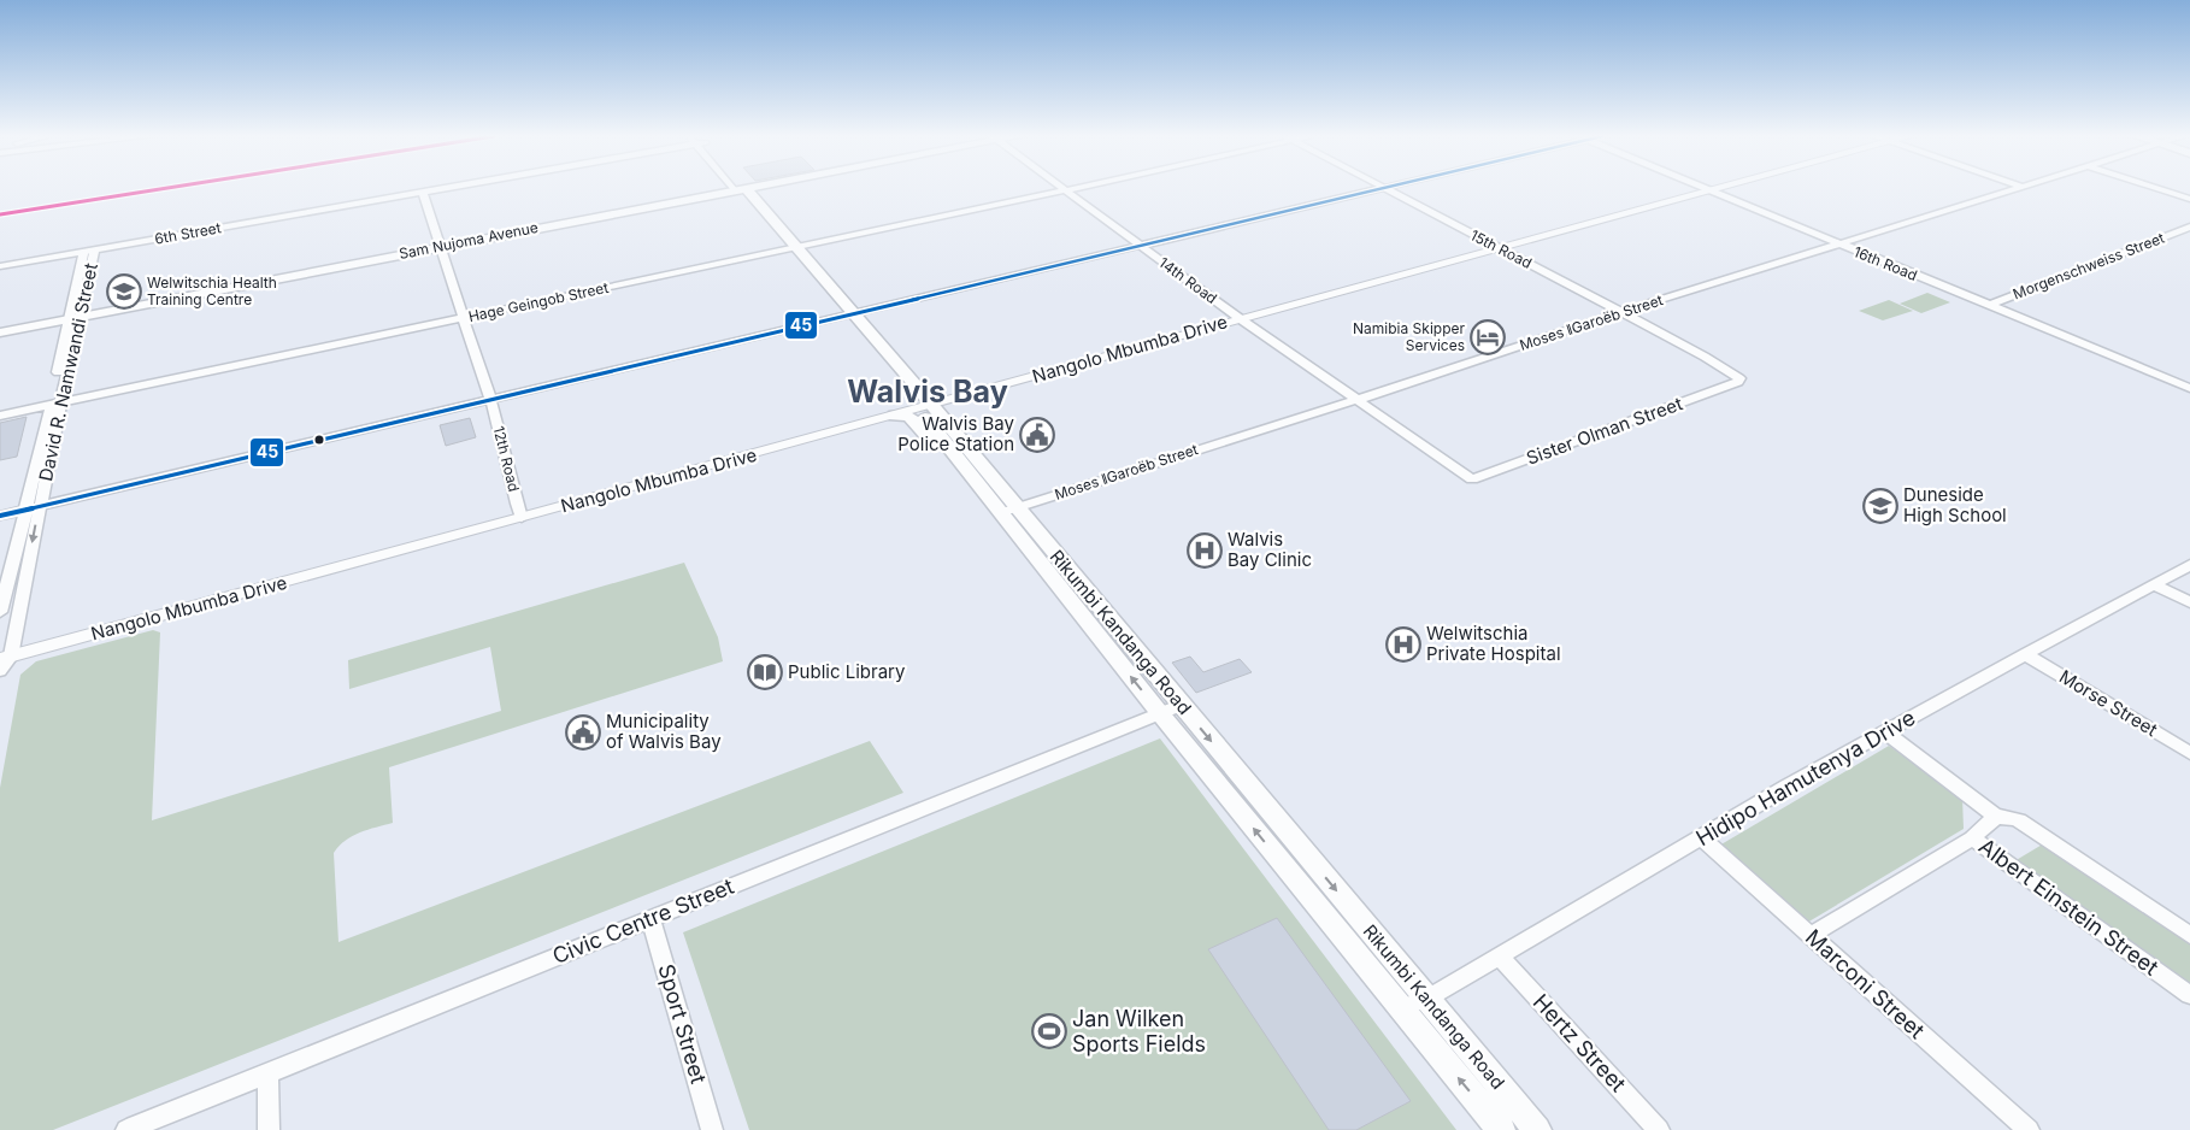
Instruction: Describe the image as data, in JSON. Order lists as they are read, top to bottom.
{
  "streets": {
    "main road": ["Sam Nujoma Avenue", "Rikumbi Kandanga Road"],
    "street": [
      "6th Street",
      "15th Road",
      "16th Road",
      "Morgenschweiss Street",
      "14th Road",
      "Hage Geingob Street",
      "Moses ǁGaroëb Street",
      "Nangolo Mbumba Drive",
      "David R. Namwandi Street",
      "Sister Olman Street",
      "12th Road",
      "Morse Street",
      "Hidipo Hamutenya Drive",
      "Albert Einstein Street",
      "Civic Centre Street",
      "Marconi Street",
      "Sport Street",
      "Hertz Street"
    ]
  },
  "crossings": [
    ["6th Street", "David R. Namwandi Street"],
    ["6th Street", "12th Road"],
    ["Sam Nujoma Avenue", "David R. Namwandi Street"],
    ["Sam Nujoma Avenue", "12th Road"],
    ["Sam Nujoma Avenue", "Rikumbi Kandanga Road"],
    ["15th Road", "Moses ǁGaroëb Street"],
    ["15th Road", "Nangolo Mbumba Drive"],
    ["15th Road", "Sister Olman Street"],
    ["16th Road", "Morgenschweiss Street"],
    ["16th Road", "Moses ǁGaroëb Street"],
    ["16th Road", "Nangolo Mbumba Drive"],
    ["14th Road", "Hage Geingob Street"],
    ["14th Road", "Moses ǁGaroëb Street"],
    ["14th Road", "Nangolo Mbumba Drive"],
    ["14th Road", "Sister Olman Street"],
    ["Hage Geingob Street", "David R. Namwandi Street"],
    ["Hage Geingob Street", "12th Road"],
    ["Hage Geingob Street", "Rikumbi Kandanga Road"],
    ["Moses ǁGaroëb Street", "Sister Olman Street"],
    ["Moses ǁGaroëb Street", "Rikumbi Kandanga Road"],
    ["Nangolo Mbumba Drive", "David R. Namwandi Street"],
    ["Nangolo Mbumba Drive", "12th Road"],
    ["Nangolo Mbumba Drive", "Rikumbi Kandanga Road"],
    ["Rikumbi Kandanga Road", "Hidipo Hamutenya Drive"],
    ["Rikumbi Kandanga Road", "Civic Centre Street"],
    ["Morse Street", "Hidipo Hamutenya Drive"],
    ["Hidipo Hamutenya Drive", "Albert Einstein Street"],
    ["Hidipo Hamutenya Drive", "Marconi Street"],
    ["Hidipo Hamutenya Drive", "Hertz Street"],
    ["Civic Centre Street", "Sport Street"]
  ],
  "districts": ["Walvis Bay"],
  "places": {
    "school or university": ["Welwitschia Health Training Centre", "Duneside High School"],
    "hotel": ["Namibia Skipper Services"],
    "public building": ["Walvis Bay Police Station", "Municipality of Walvis Bay"],
    "hospital": ["Walvis Bay Clinic", "Welwitschia Private Hospital"],
    "library": ["Public Library"],
    "sports": ["Jan Wilken Sports Fields"]
  },
  "lines": ["transit line 45"]
}
